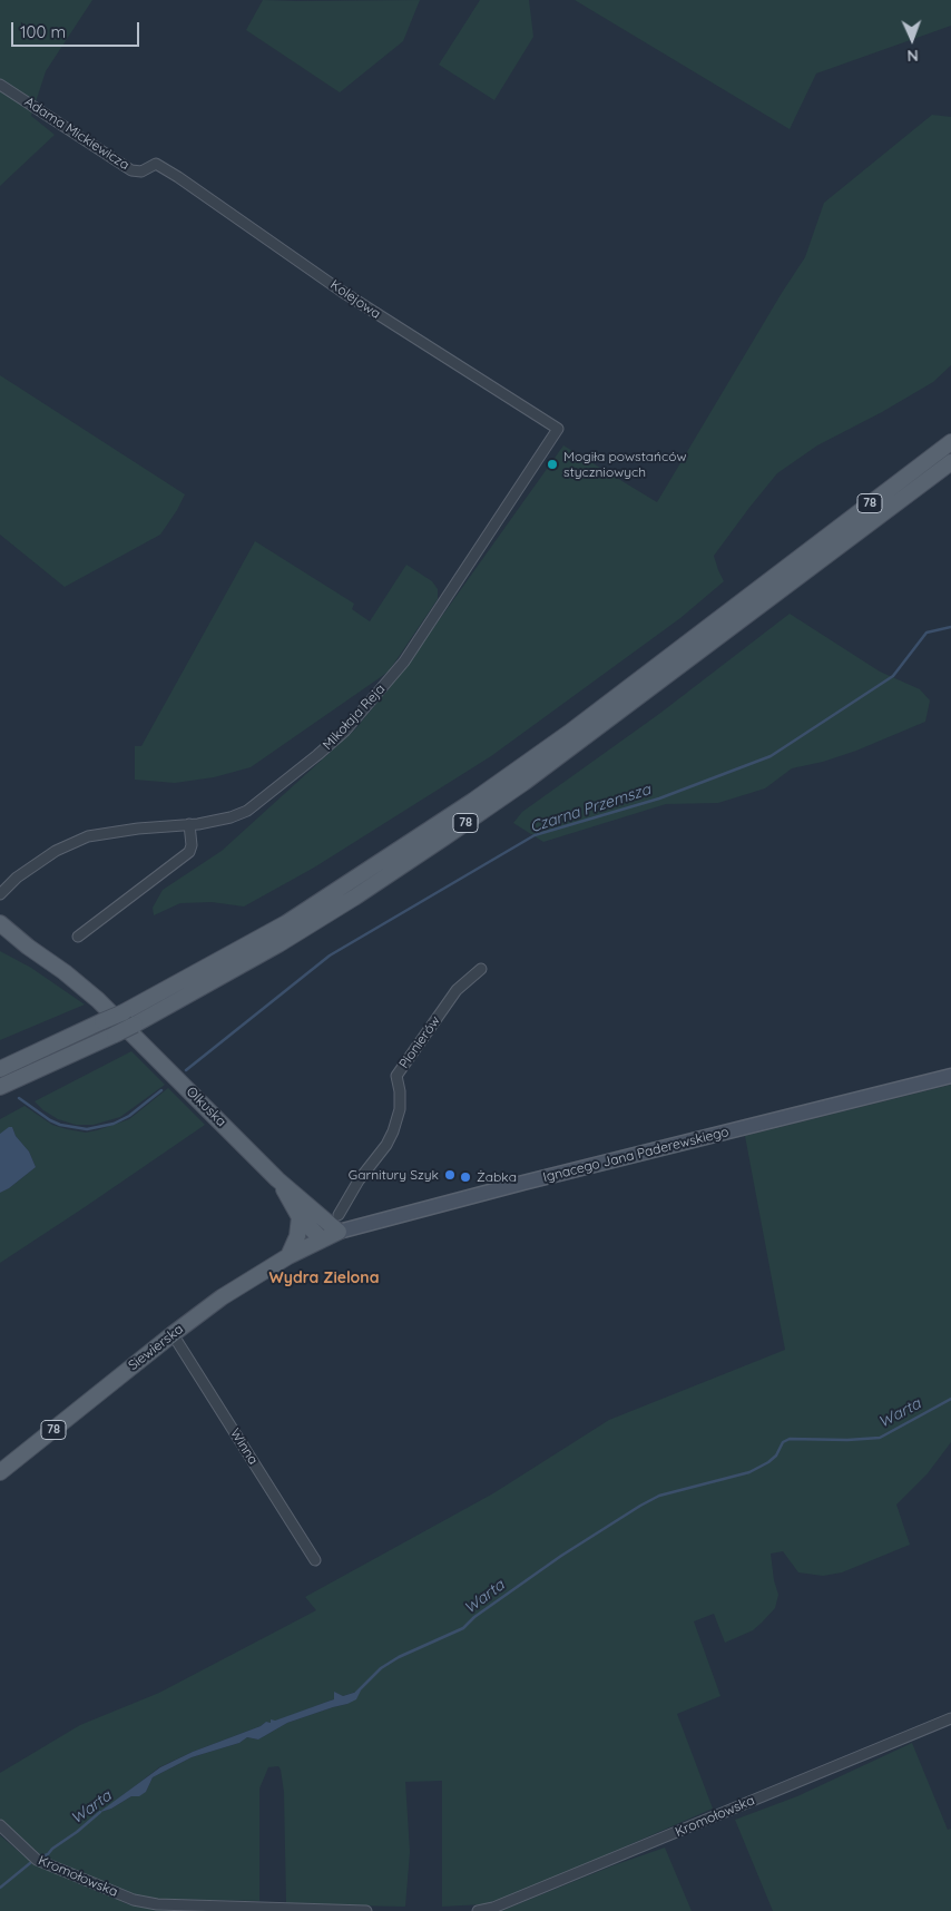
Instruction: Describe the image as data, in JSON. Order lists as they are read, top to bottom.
{
  "streets": {
    "main road": [
      "78",
      "Olkuska",
      "Ignacego Jana Paderewskiego",
      "Siewierska"
    ],
    "street": [
      "Adama Mickiewicza",
      "Kolejowa",
      "Mikołaja Reja",
      "Pionierów",
      "Winna",
      "Kromołowska"
    ]
  },
  "crossings": [
    ["Adama Mickiewicza", "Kolejowa"],
    ["Kolejowa", "Mikołaja Reja"],
    ["78", "Olkuska"],
    ["Olkuska", "Ignacego Jana Paderewskiego"],
    ["Olkuska", "Siewierska"],
    ["Ignacego Jana Paderewskiego", "Siewierska"],
    ["Siewierska", "Winna"]
  ],
  "districts": ["Wydra Zielona"],
  "water": ["Czarna Przemsza", "Warta"],
  "places": ["Mogiła powstańców styczniowych", "Garnitury Szyk", "Żabka"],
  "scale_bar": "100 m",
  "north": "bottom"
}
